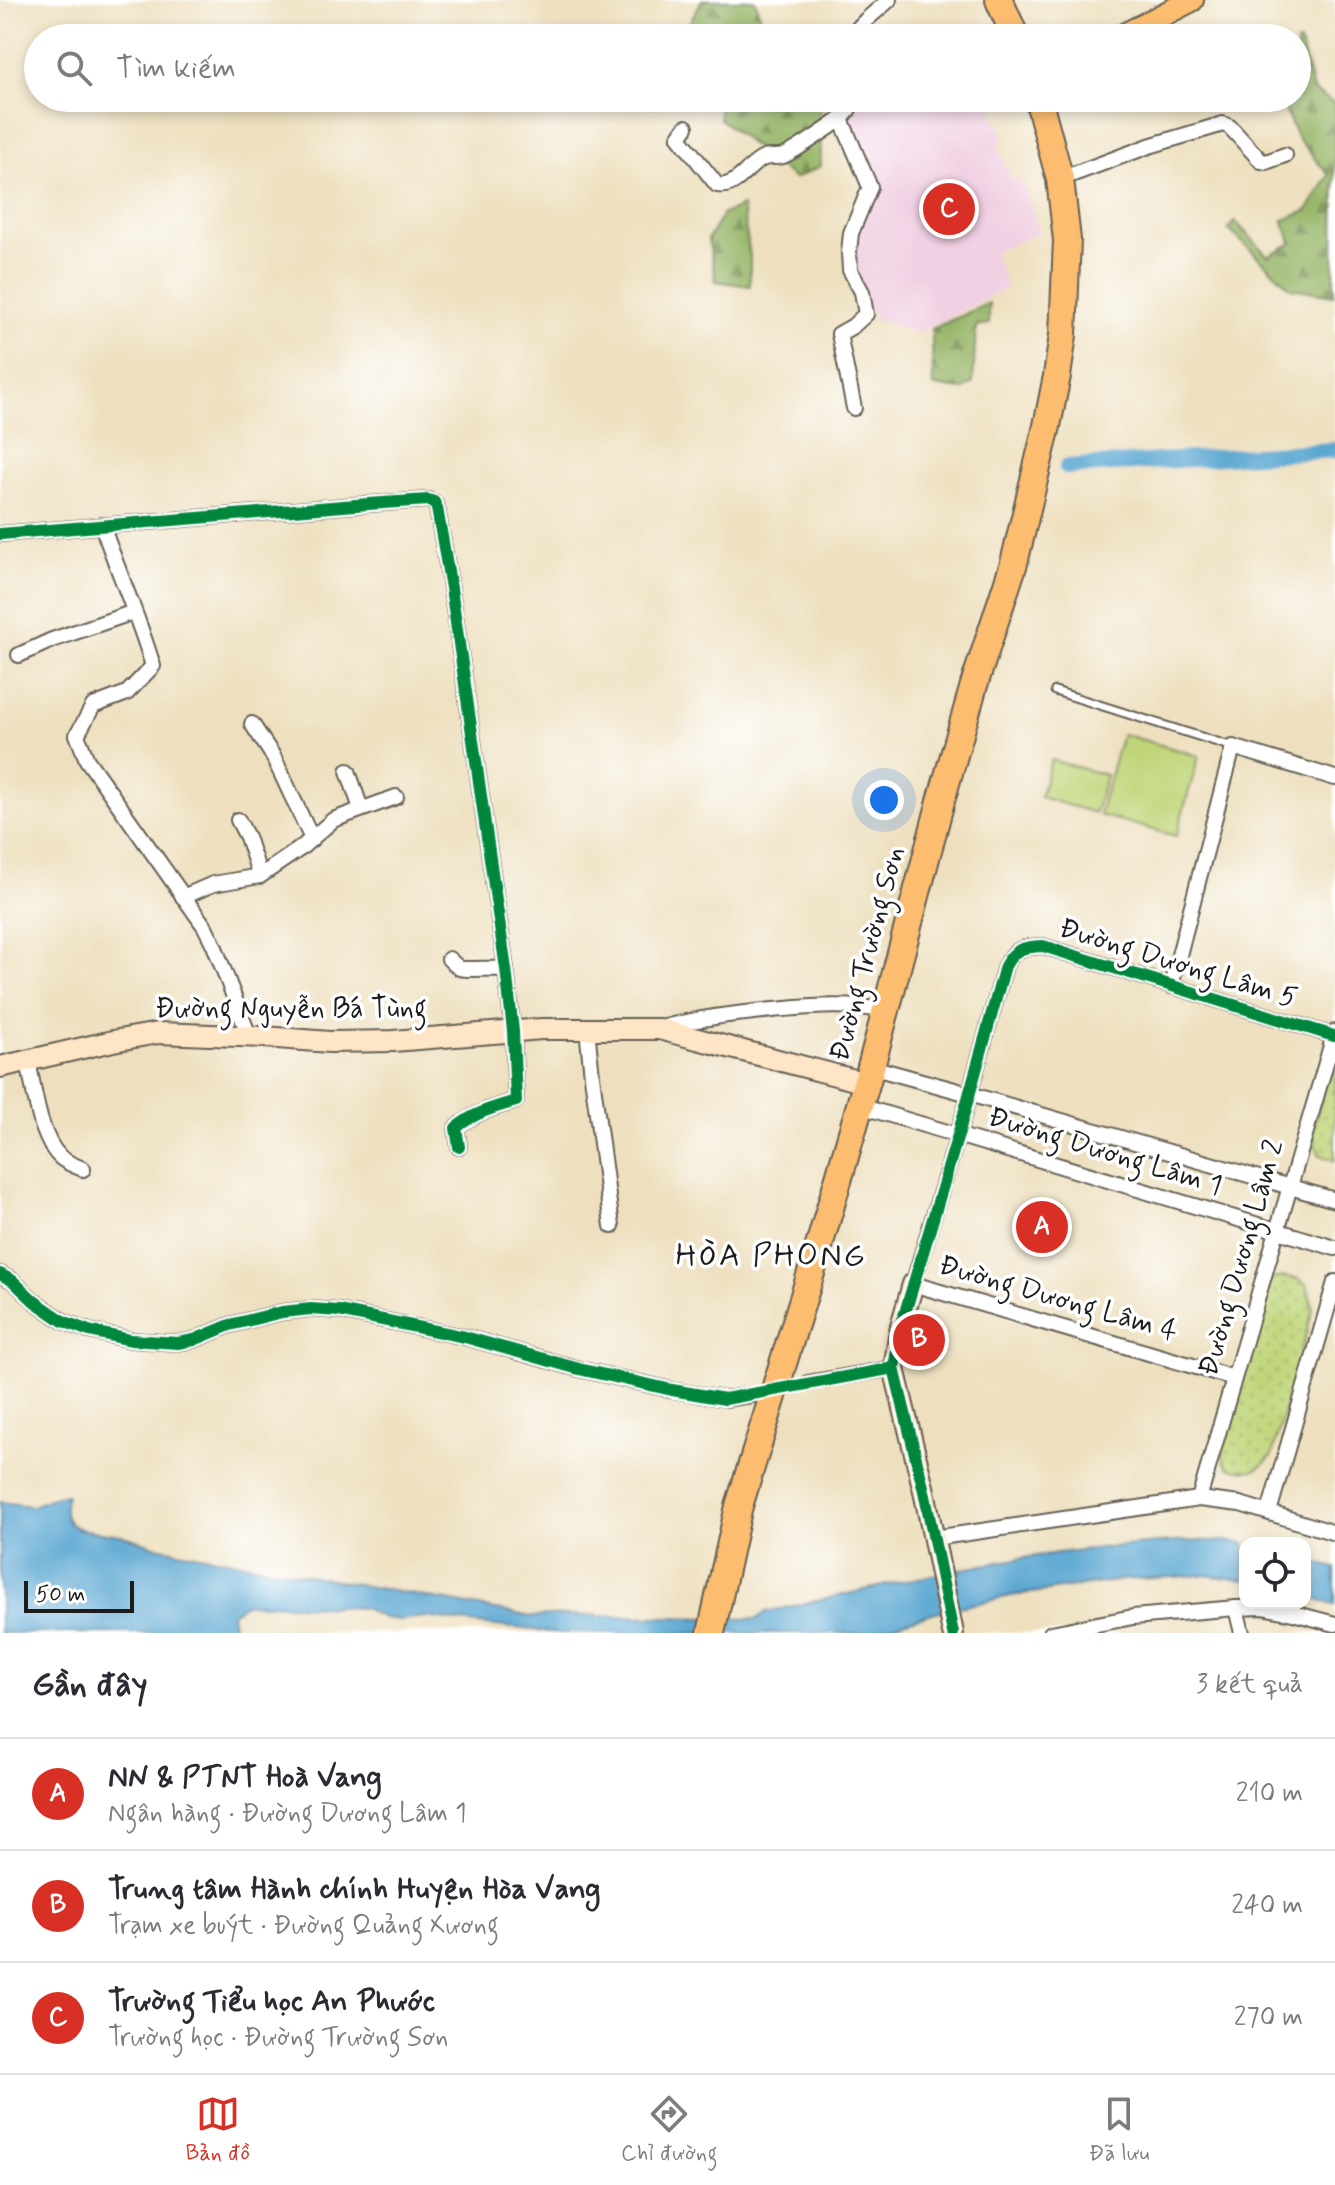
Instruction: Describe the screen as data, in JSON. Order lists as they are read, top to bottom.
{
  "streets": {
    "highway": ["Đường Trường Sơn"],
    "main road": ["Đường Nguyễn Bá Tùng"],
    "street": [
      "Đường Dương Lâm 5",
      "Đường Dương Lâm 1",
      "Đường Dương Lâm 2",
      "Đường Dương Lâm 4"
    ]
  },
  "crossings": [
    ["Đường Trường Sơn", "Đường Nguyễn Bá Tùng"],
    ["Đường Trường Sơn", "Đường Dương Lâm 1"],
    ["Đường Dương Lâm 5", "Đường Dương Lâm 1"],
    ["Đường Dương Lâm 5", "Đường Dương Lâm 2"],
    ["Đường Nguyễn Bá Tùng", "Đường Dương Lâm 1"],
    ["Đường Dương Lâm 1", "Đường Dương Lâm 2"],
    ["Đường Dương Lâm 2", "Đường Dương Lâm 4"]
  ],
  "districts": ["HÒA PHONG"],
  "scale_bar": "50 m",
  "page": {
    "search": "Tìm kiếm",
    "pins": ["C", "A", "B"],
    "scale": "50 m",
    "heading": ["Gần đây", "3 kết quả"],
    "list": [
      {
        "mark": "A",
        "name": "NN & PTNT Hoà Vang",
        "note": "Ngân hàng · Đường Dương Lâm 1",
        "value": "210 m"
      },
      {
        "mark": "B",
        "name": "Trung tâm Hành chính Huyện Hòa Vang",
        "note": "Trạm xe buýt · Đường Quảng Xương",
        "value": "240 m"
      },
      {
        "mark": "C",
        "name": "Trường Tiểu học An Phước",
        "note": "Trường học · Đường Trường Sơn",
        "value": "270 m"
      }
    ],
    "nav": ["Bản đồ", "Chỉ đường", "Đã lưu"]
  }
}
